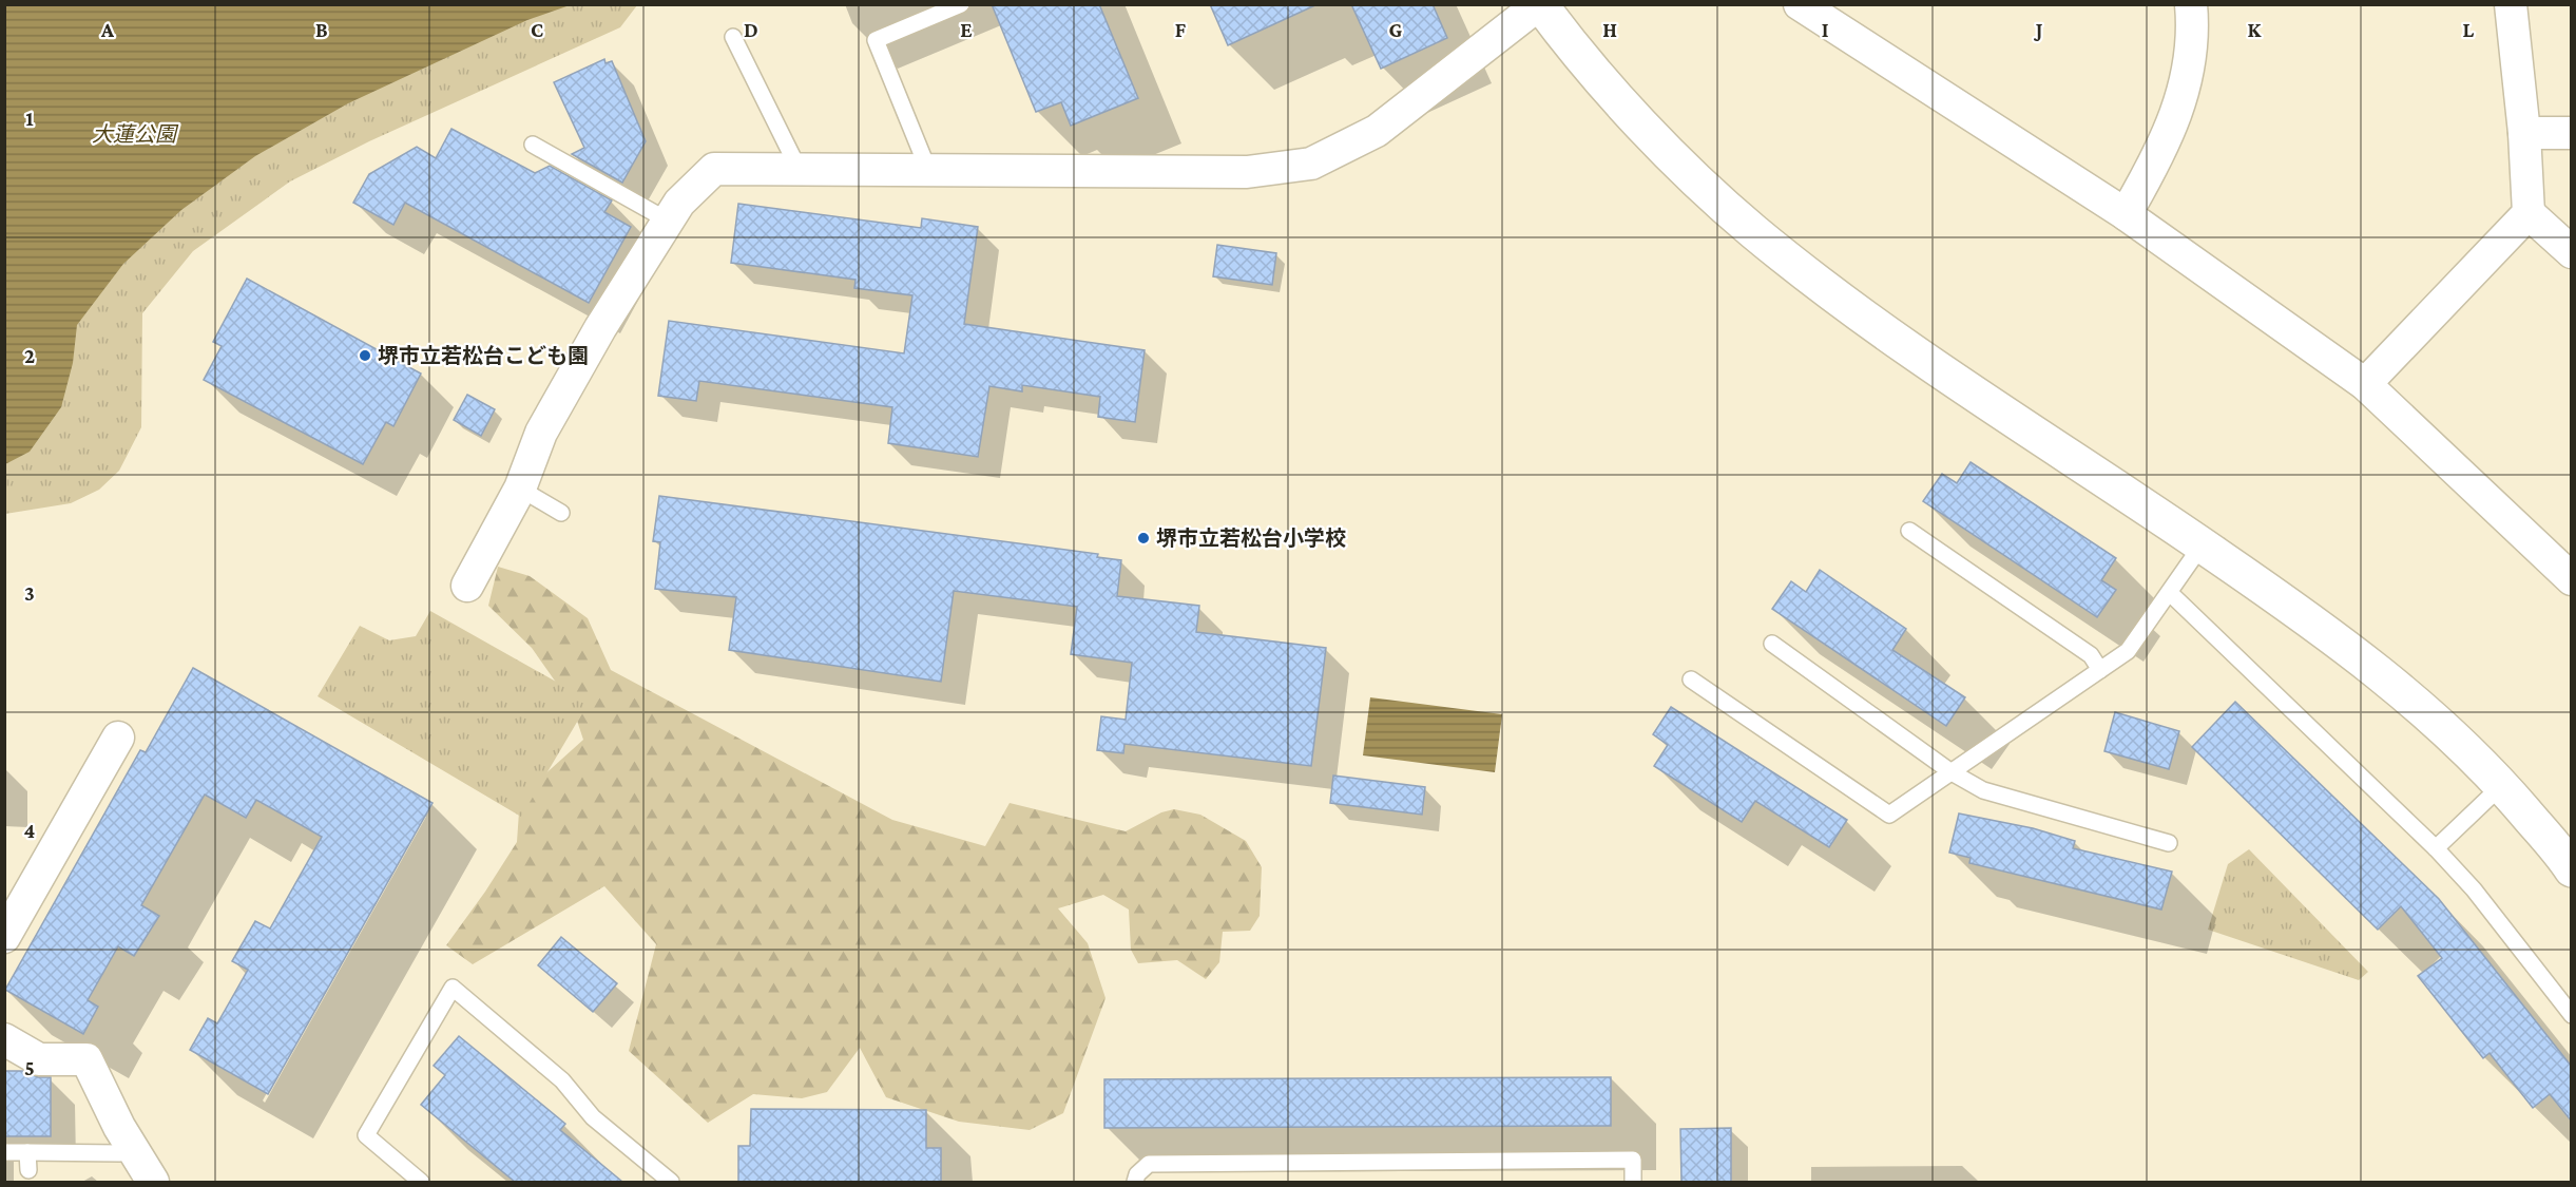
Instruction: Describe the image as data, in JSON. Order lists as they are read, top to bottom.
{
  "parks": ["大蓮公園"],
  "places": ["堺市立若松台こども園", "堺市立若松台小学校"],
  "grid": {
    "columns": [
      "A",
      "B",
      "C",
      "D",
      "E",
      "F",
      "G",
      "H",
      "I",
      "J",
      "K",
      "L"
    ],
    "rows": [
      "1",
      "2",
      "3",
      "4",
      "5"
    ]
  }
}
